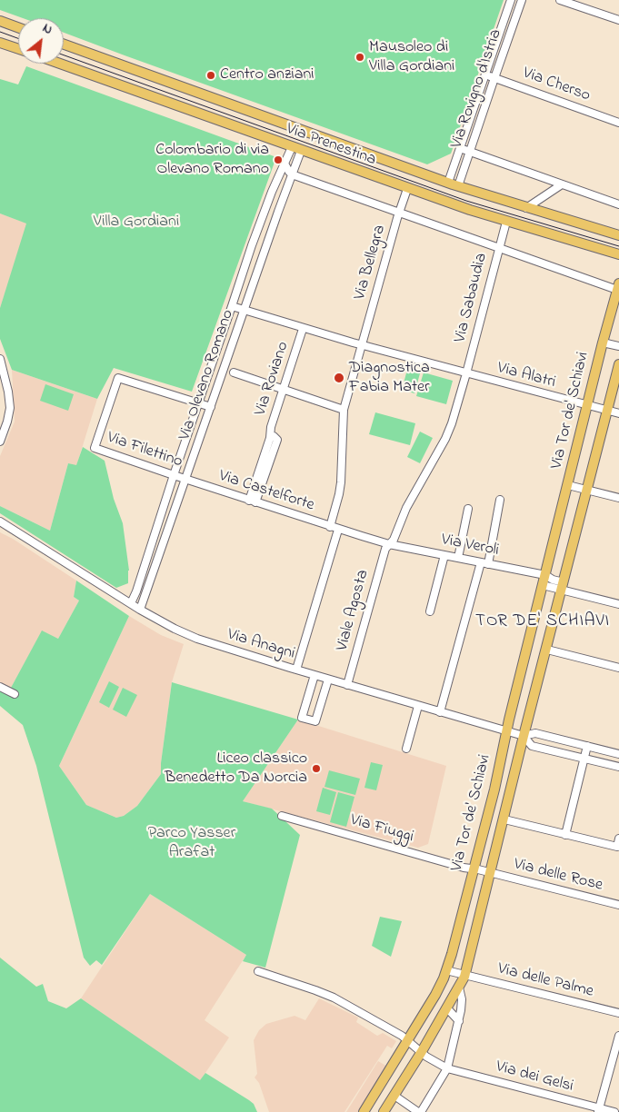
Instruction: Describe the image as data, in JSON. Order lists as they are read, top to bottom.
{
  "streets": {
    "main road": ["Via Prenestina", "Via Tor de' Schiavi"],
    "street": [
      "Via Cherso",
      "Via Rovigno d'Istria",
      "Via Bellegra",
      "Via Sabaudia",
      "Via Olevano Romano",
      "Via Alatri",
      "Via Roviano",
      "Via Filettino",
      "Via Castelforte",
      "Via Veroli",
      "Viale Agosta",
      "Via Anagni",
      "Via Fiuggi",
      "Via delle Rose",
      "Via delle Palme",
      "Via dei Gelsi"
    ]
  },
  "crossings": [
    ["Via Cherso", "Via Rovigno d'Istria"],
    ["Via Rovigno d'Istria", "Via Prenestina"],
    ["Via Prenestina", "Via Bellegra"],
    ["Via Prenestina", "Via Sabaudia"],
    ["Via Prenestina", "Via Olevano Romano"],
    ["Via Bellegra", "Via Alatri"],
    ["Via Sabaudia", "Via Alatri"],
    ["Via Sabaudia", "Viale Agosta"],
    ["Via Olevano Romano", "Via Filettino"],
    ["Via Olevano Romano", "Via Castelforte"],
    ["Via Olevano Romano", "Via Anagni"],
    ["Via Alatri", "Via Tor de' Schiavi"],
    ["Via Roviano", "Via Castelforte"],
    ["Via Tor de' Schiavi", "Via Veroli"],
    ["Via Tor de' Schiavi", "Via Anagni"],
    ["Via Tor de' Schiavi", "Via Fiuggi"],
    ["Via Tor de' Schiavi", "Via delle Rose"],
    ["Via Tor de' Schiavi", "Via delle Palme"],
    ["Via Tor de' Schiavi", "Via dei Gelsi"],
    ["Via Filettino", "Via Castelforte"],
    ["Via Castelforte", "Via Veroli"],
    ["Via Castelforte", "Viale Agosta"],
    ["Via Veroli", "Viale Agosta"],
    ["Viale Agosta", "Via Anagni"],
    ["Via Fiuggi", "Via delle Rose"]
  ],
  "districts": ["TOR DE' SCHIAVI"],
  "parks": ["Villa Gordiani", "Parco Yasser Arafat"],
  "places": [
    "Mausoleo di Villa Gordiani",
    "Centro anziani",
    "Colombario di via Olevano Romano",
    "Diagnostica Fabia Mater",
    "Liceo classico Benedetto Da Norcia"
  ],
  "north": "top right"
}
